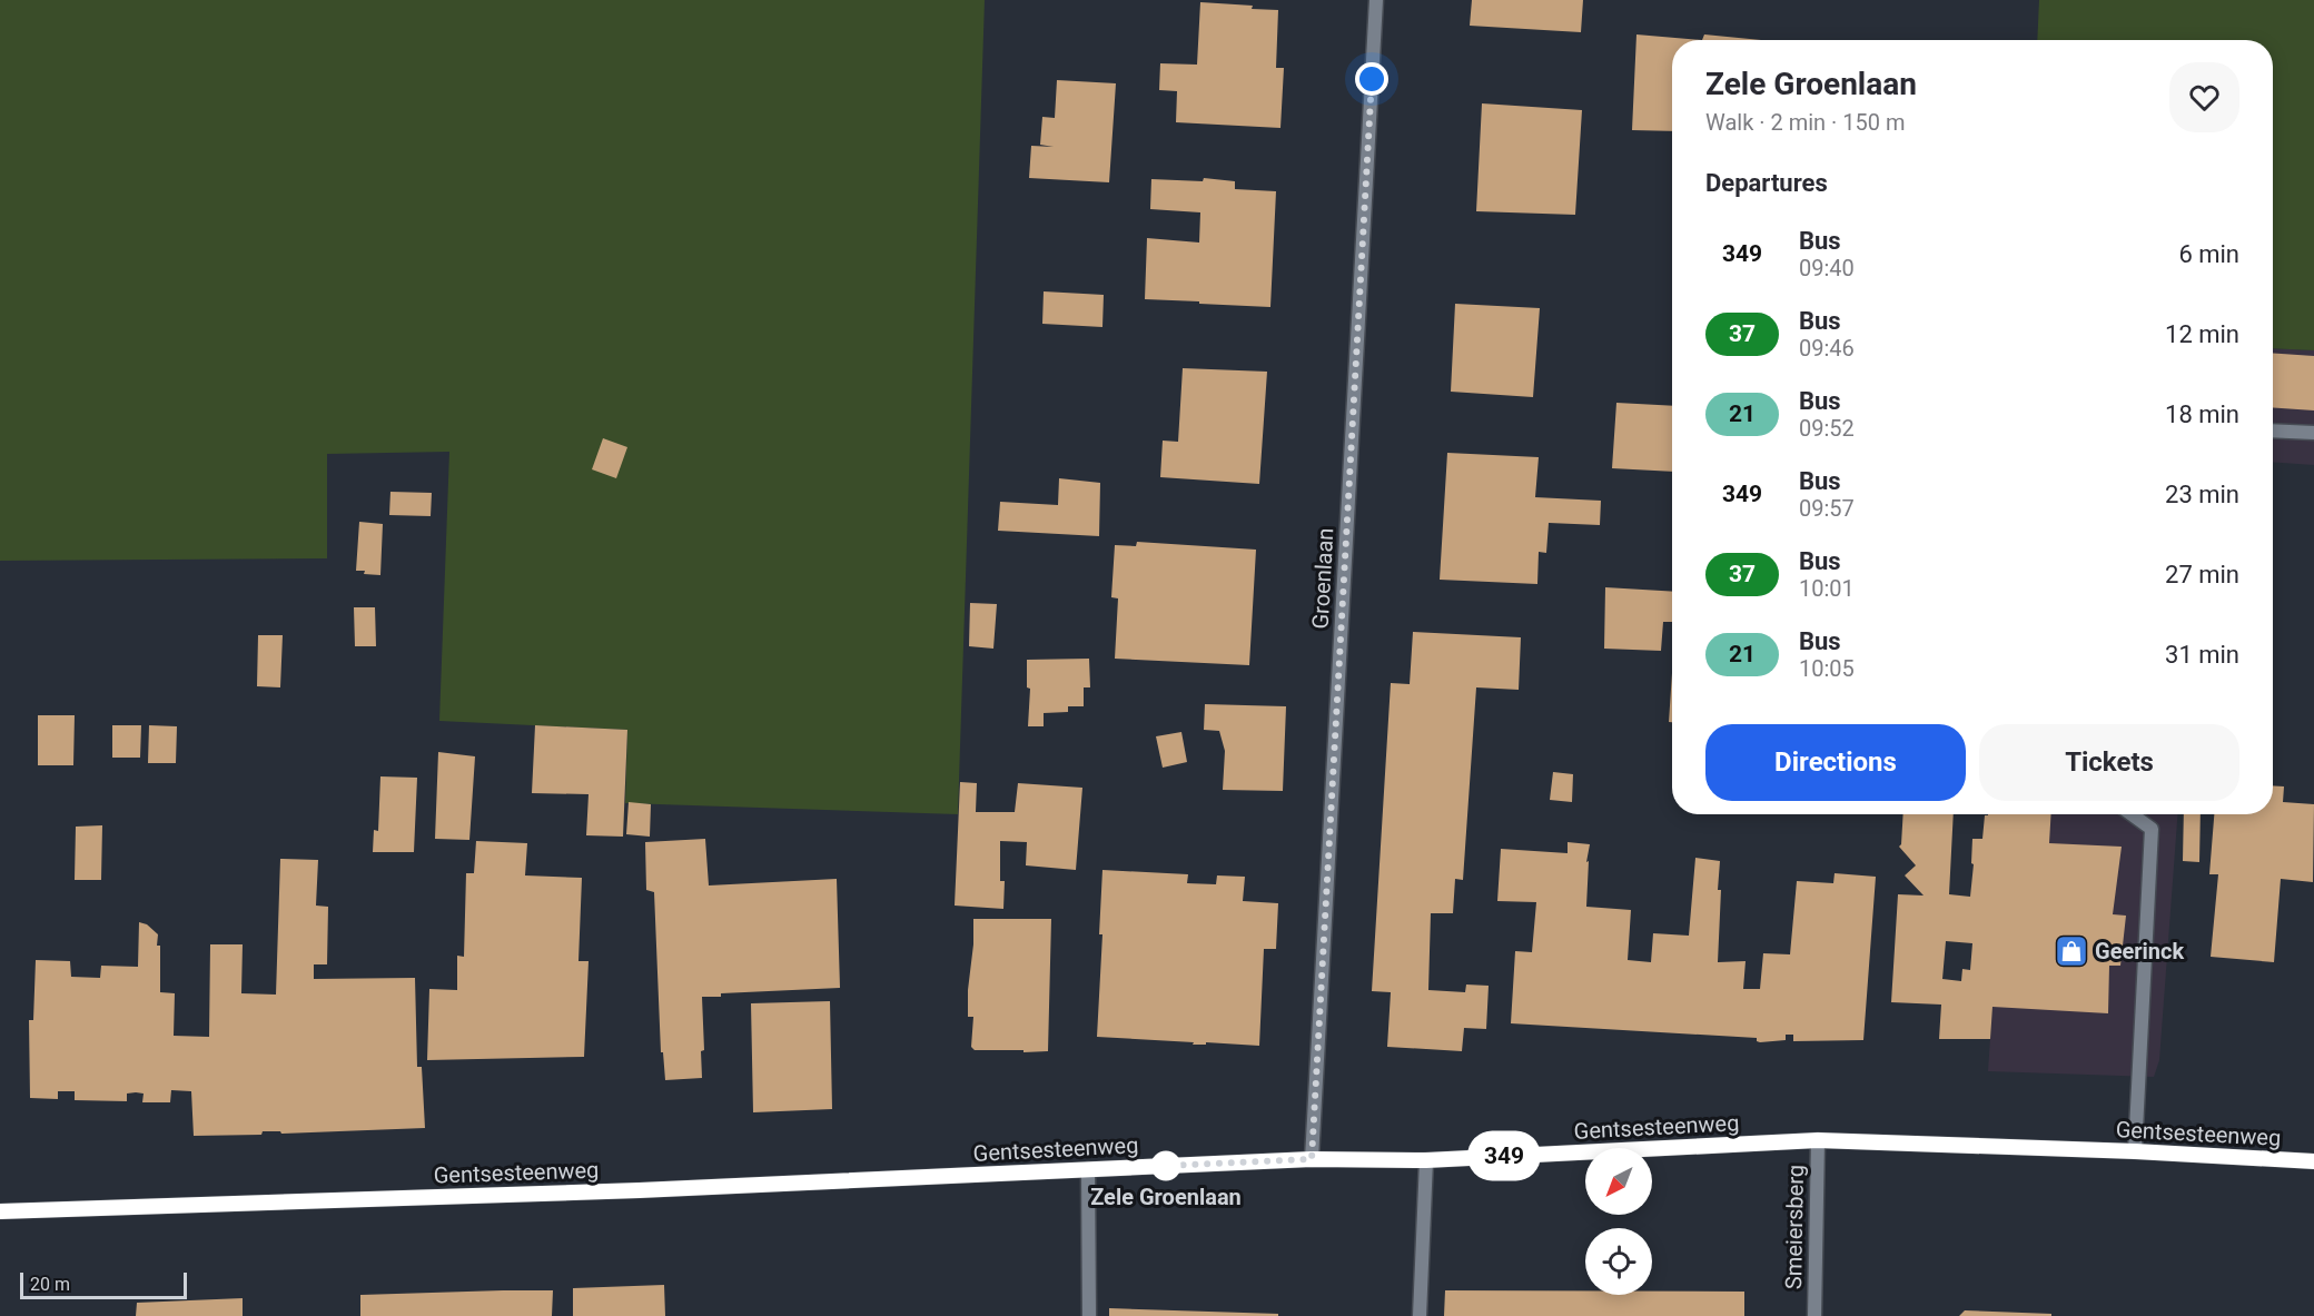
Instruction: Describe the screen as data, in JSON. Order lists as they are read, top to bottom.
{
  "streets": {
    "street": ["Groenlaan", "Gentsesteenweg", "Smeiersberg"]
  },
  "crossings": [
    ["Groenlaan", "Gentsesteenweg"],
    ["Gentsesteenweg", "Smeiersberg"]
  ],
  "places": {
    "shop": ["Geerinck"],
    "other": ["Zele Groenlaan"]
  },
  "lines": ["bus line 349"],
  "scale_bar": "20 m",
  "north": "bottom left",
  "page": {
    "on_map": "349",
    "heading": [
      ["Zele Groenlaan", "Walk · 2 min · 150 m"],
      "Departures"
    ],
    "list": [
      {
        "mark": "349",
        "name": "Bus",
        "note": "09:40",
        "value": "6 min"
      },
      {
        "mark": "37",
        "name": "Bus",
        "note": "09:46",
        "value": "12 min"
      },
      {
        "mark": "21",
        "name": "Bus",
        "note": "09:52",
        "value": "18 min"
      },
      {
        "mark": "349",
        "name": "Bus",
        "note": "09:57",
        "value": "23 min"
      },
      {
        "mark": "37",
        "name": "Bus",
        "note": "10:01",
        "value": "27 min"
      },
      {
        "mark": "21",
        "name": "Bus",
        "note": "10:05",
        "value": "31 min"
      }
    ],
    "buttons": ["Directions", "Tickets"],
    "scale": "20 m"
  }
}
